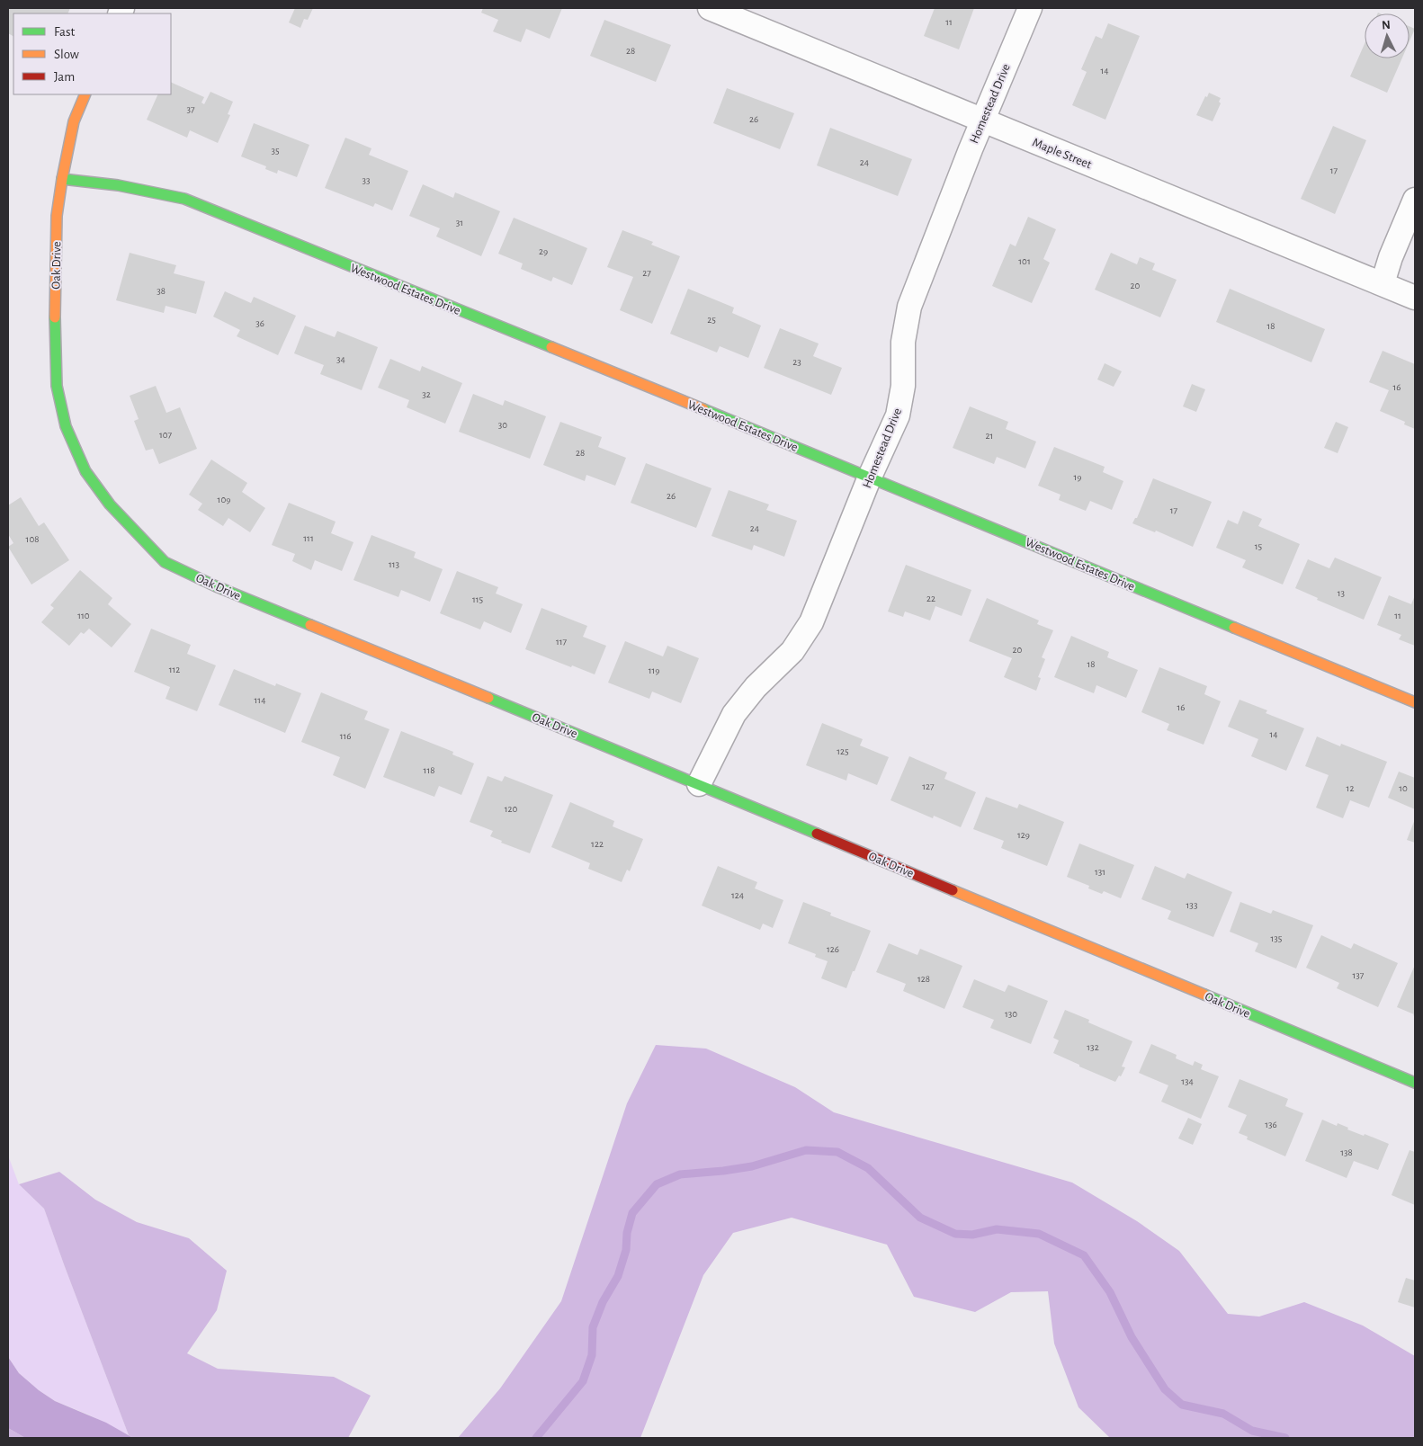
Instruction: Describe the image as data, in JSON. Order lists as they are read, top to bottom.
{
  "streets": {
    "street": [
      "Homestead Drive",
      "Maple Street",
      "Oak Drive",
      "Westwood Estates Drive"
    ]
  },
  "crossings": [
    ["Homestead Drive", "Maple Street"],
    ["Homestead Drive", "Oak Drive"],
    ["Homestead Drive", "Westwood Estates Drive"],
    ["Oak Drive", "Westwood Estates Drive"]
  ],
  "house_numbers": [
    "11",
    "28",
    "14",
    "37",
    "26",
    "35",
    "24",
    "17",
    "33",
    "31",
    "29",
    "101",
    "27",
    "20",
    "38",
    "25",
    "36",
    "18",
    "34",
    "23",
    "16",
    "32",
    "30",
    "107",
    "21",
    "28",
    "19",
    "26",
    "109",
    "17",
    "24",
    "111",
    "108",
    "15",
    "113",
    "13",
    "22",
    "115",
    "110",
    "11",
    "117",
    "20",
    "18",
    "112",
    "119",
    "114",
    "16",
    "14",
    "116",
    "125",
    "118",
    "127",
    "12",
    "10",
    "120",
    "129",
    "122",
    "131",
    "124",
    "133",
    "135",
    "126",
    "137",
    "128",
    "130",
    "132",
    "134",
    "136",
    "138"
  ],
  "legend": ["Fast", "Slow", "Jam"],
  "north": "top"
}
